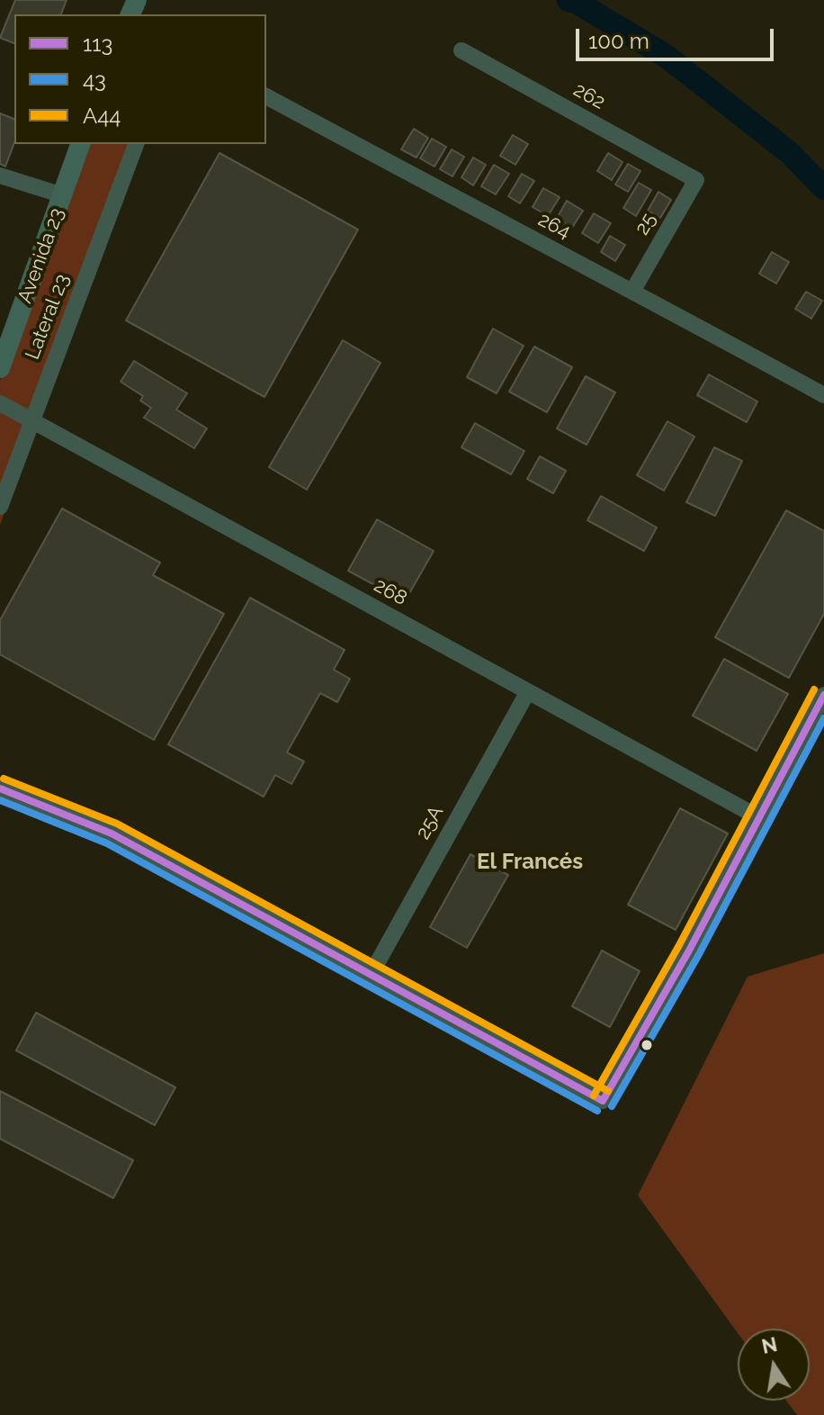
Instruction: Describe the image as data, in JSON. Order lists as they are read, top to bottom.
{
  "streets": {
    "main road": ["Avenida 23"],
    "street": [
      "262",
      "25",
      "264",
      "Lateral 23",
      "268",
      "25A"
    ]
  },
  "crossings": [
    ["262", "25"],
    ["25", "264"],
    ["Lateral 23", "268"],
    ["268", "25A"]
  ],
  "districts": ["El Francés"],
  "lines": ["transit line A44", "transit line 113", "transit line 43"],
  "legend": ["113", "43", "A44"],
  "scale_bar": "100 m",
  "north": "top"
}
